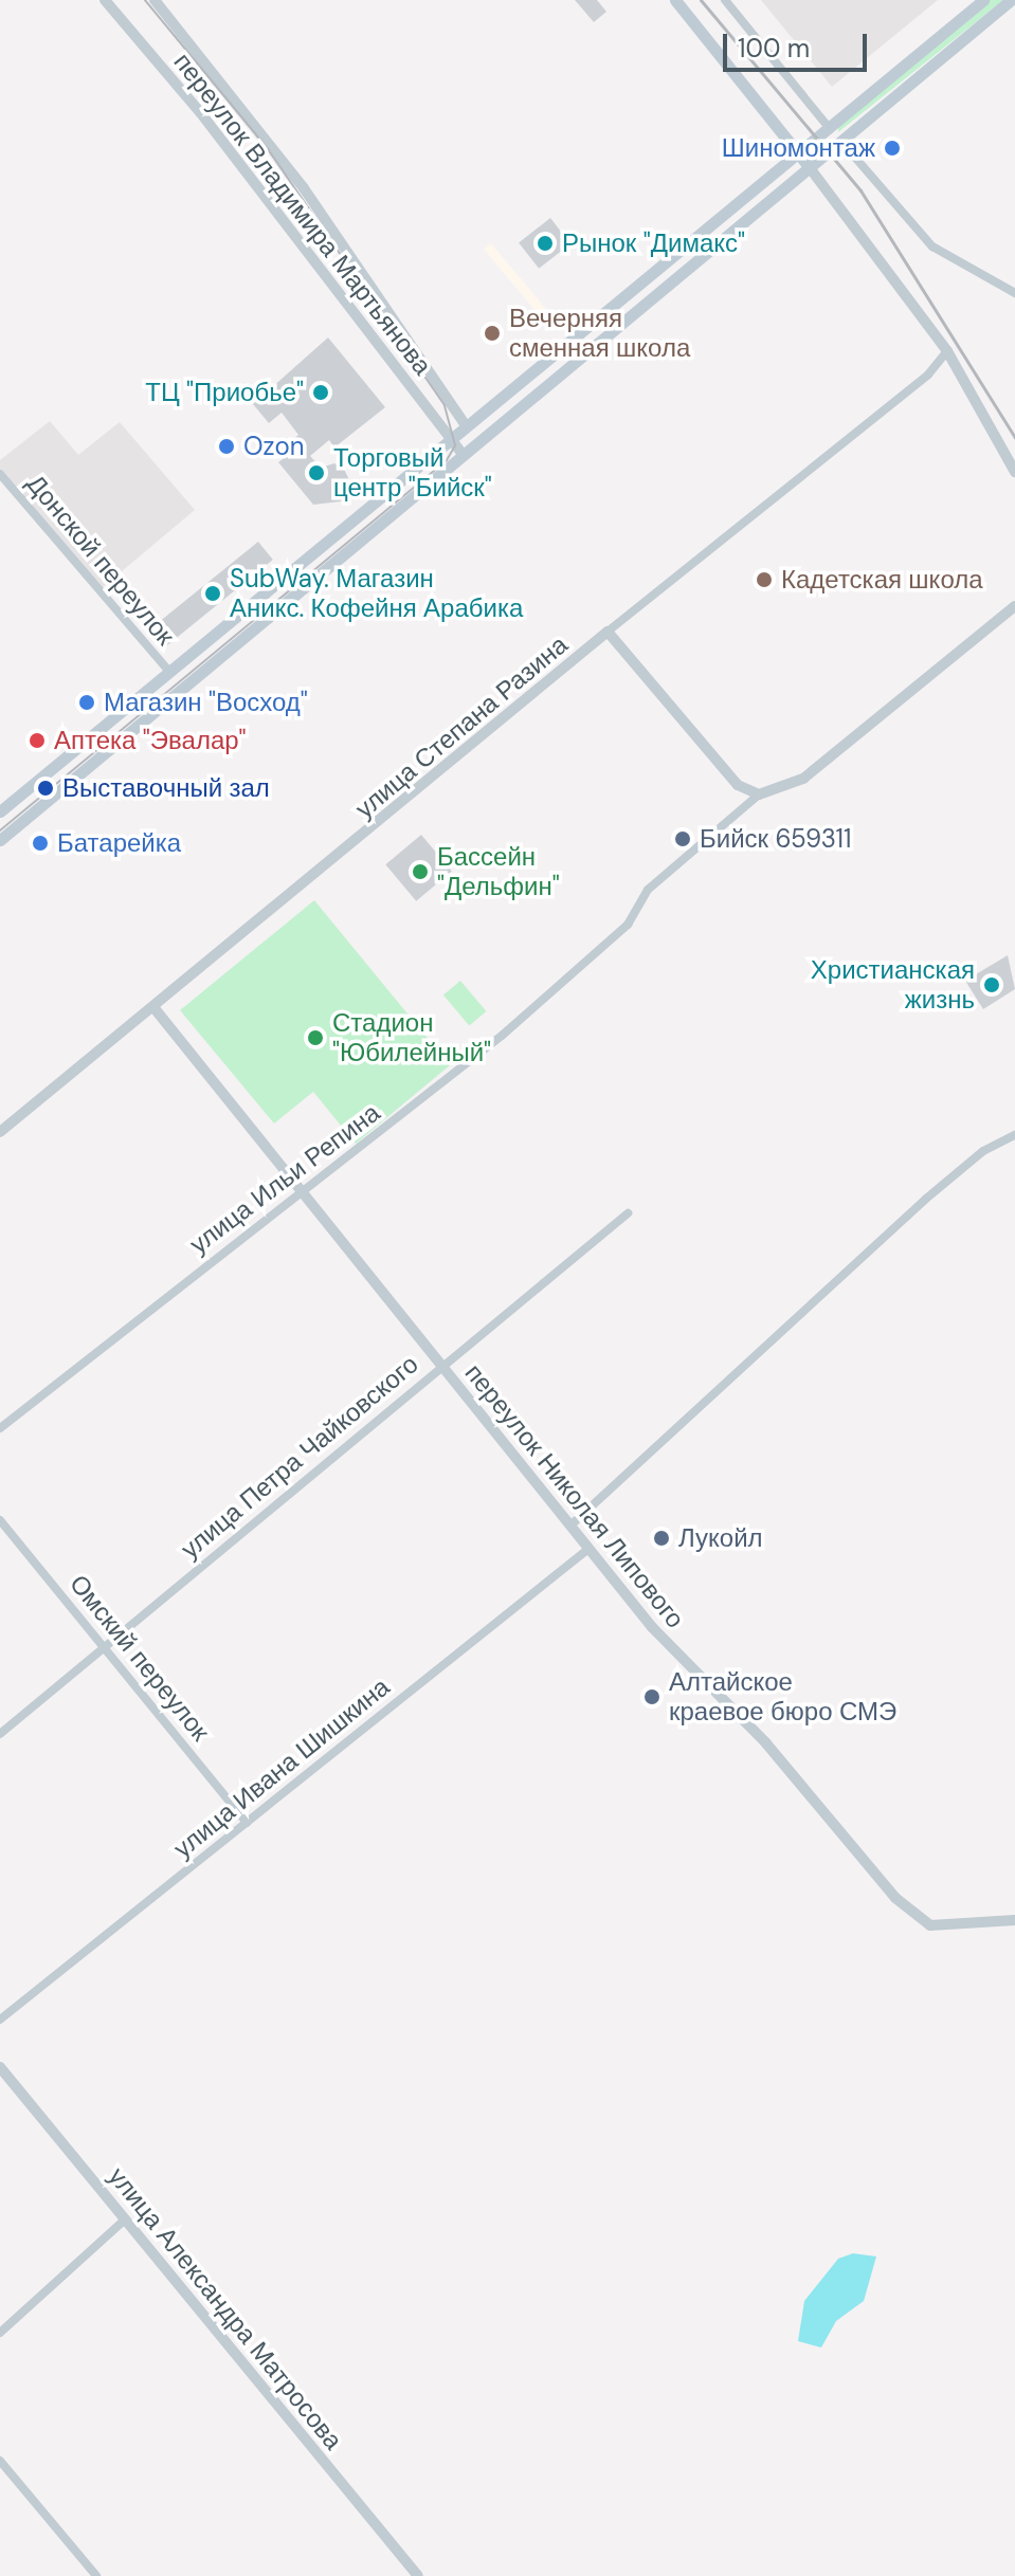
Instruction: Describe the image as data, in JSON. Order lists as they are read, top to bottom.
{
  "streets": {
    "street": [
      "переулок Владимира Мартьянова",
      "Донской переулок",
      "улица Степана Разина",
      "улица Ильи Репина",
      "улица Петра Чайковского",
      "переулок Николая Липового",
      "Омский переулок",
      "улица Ивана Шишкина",
      "улица Александра Матросова"
    ]
  },
  "crossings": [
    ["улица Степана Разина", "переулок Николая Липового"],
    ["улица Ильи Репина", "переулок Николая Липового"],
    ["улица Петра Чайковского", "переулок Николая Липового"],
    ["улица Петра Чайковского", "Омский переулок"],
    ["переулок Николая Липового", "улица Ивана Шишкина"],
    ["Омский переулок", "улица Ивана Шишкина"]
  ],
  "places": [
    "Шиномонтаж",
    "Рынок \"Димакс\"",
    "Вечерняя сменная школа",
    "ТЦ \"Приобье\"",
    "Ozon",
    "Торговый центр \"Бийск\"",
    "Кадетская школа",
    "SubWay. Магазин Аникс. Кофейня Арабика",
    "Магазин \"Восход\"",
    "Аптека \"Эвалар\"",
    "Выставочный зал",
    "Бийск 659311",
    "Батарейка",
    "Бассейн \"Дельфин\"",
    "Христианская жизнь",
    "Стадион \"Юбилейный\"",
    "Лукойл",
    "Алтайское краевое бюро СМЭ"
  ],
  "scale_bar": "100 m"
}
